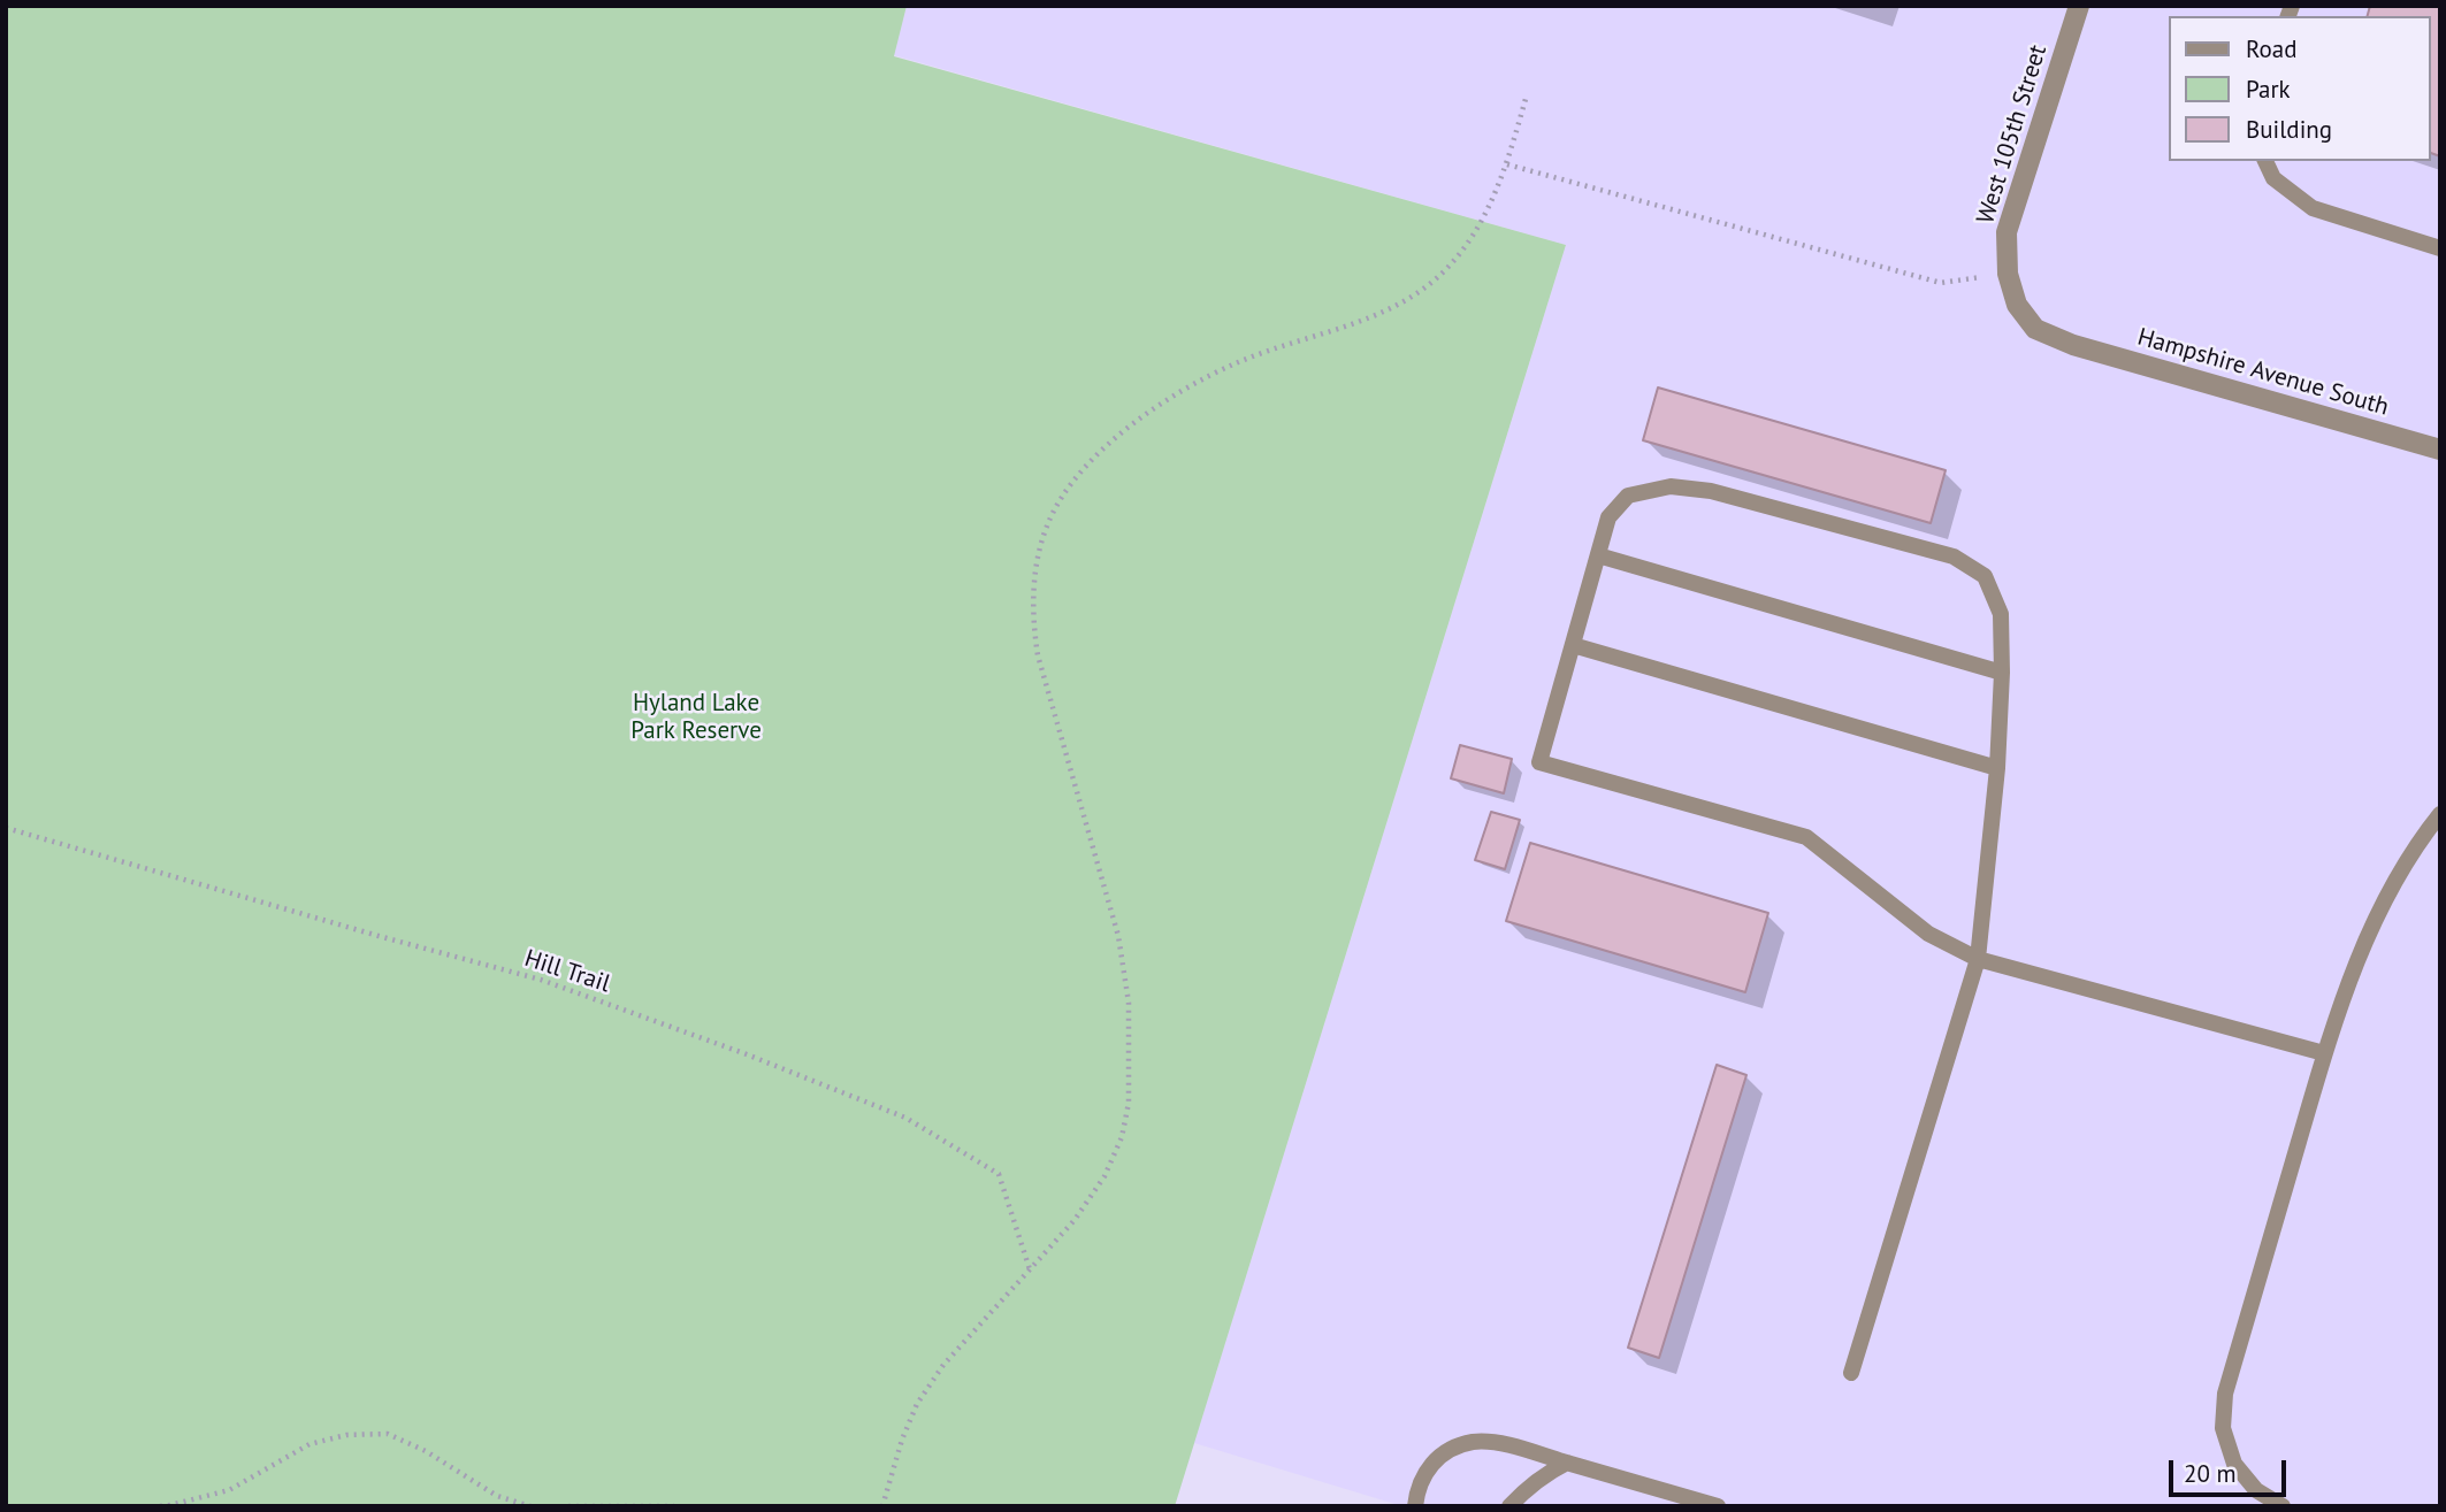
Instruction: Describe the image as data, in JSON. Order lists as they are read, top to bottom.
{
  "streets": {
    "street": ["West 105th Street", "Hampshire Avenue South"],
    "path": ["Hill Trail"]
  },
  "crossings": [
    ["West 105th Street", "Hampshire Avenue South"]
  ],
  "parks": ["Hyland Lake Park Reserve"],
  "legend": ["Road", "Park", "Building"],
  "scale_bar": "20 m"
}
